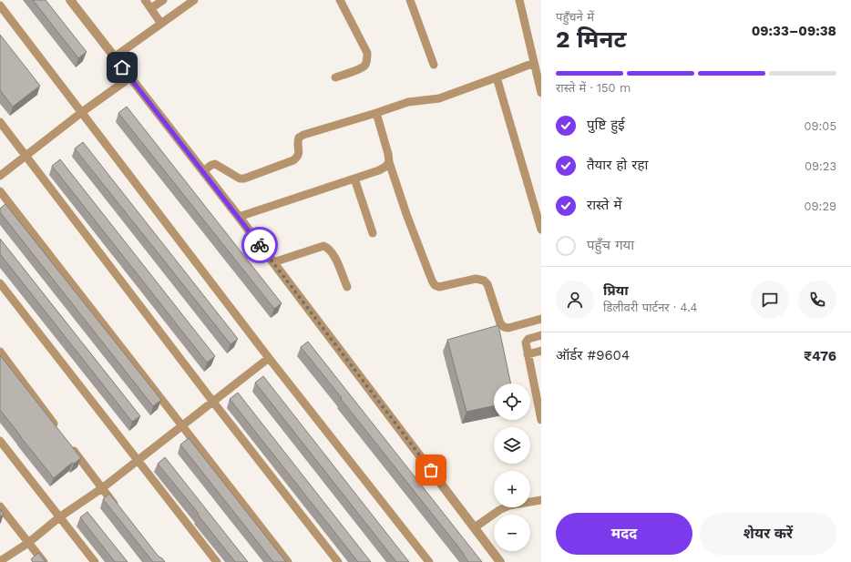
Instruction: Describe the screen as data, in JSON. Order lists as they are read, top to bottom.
{
  "page": {
    "heading": ["2 मिनट", "पहुँचने में", "09:33–09:38"],
    "panel": [
      "प्रिया",
      "डिलीवरी पार्टनर · 4.4",
      "ऑर्डर #9604",
      "₹476"
    ],
    "bar": "रास्ते में · 150 m",
    "list": [
      ["पुष्टि हुई", "09:05"],
      ["तैयार हो रहा", "09:23"],
      ["रास्ते में", "09:29"],
      "पहुँच गया"
    ],
    "map_buttons": ["+", "−"],
    "buttons": ["मदद", "शेयर करें"]
  }
}
